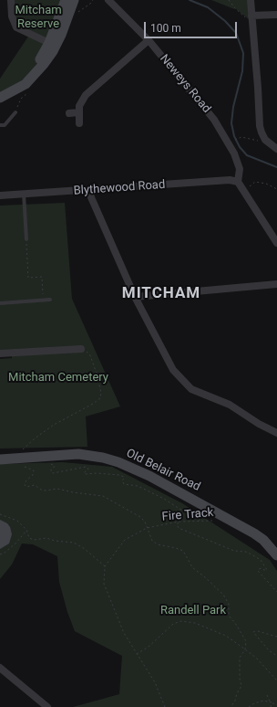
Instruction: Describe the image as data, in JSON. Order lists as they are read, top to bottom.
{
  "streets": {
    "main road": ["Old Belair Road"],
    "street": ["Neweys Road", "Blythewood Road"],
    "path": ["Fire Track"]
  },
  "crossings": [
    ["Neweys Road", "Blythewood Road"]
  ],
  "districts": ["MITCHAM"],
  "parks": ["Mitcham Reserve", "Mitcham Cemetery", "Randell Park"],
  "scale_bar": "100 m"
}
